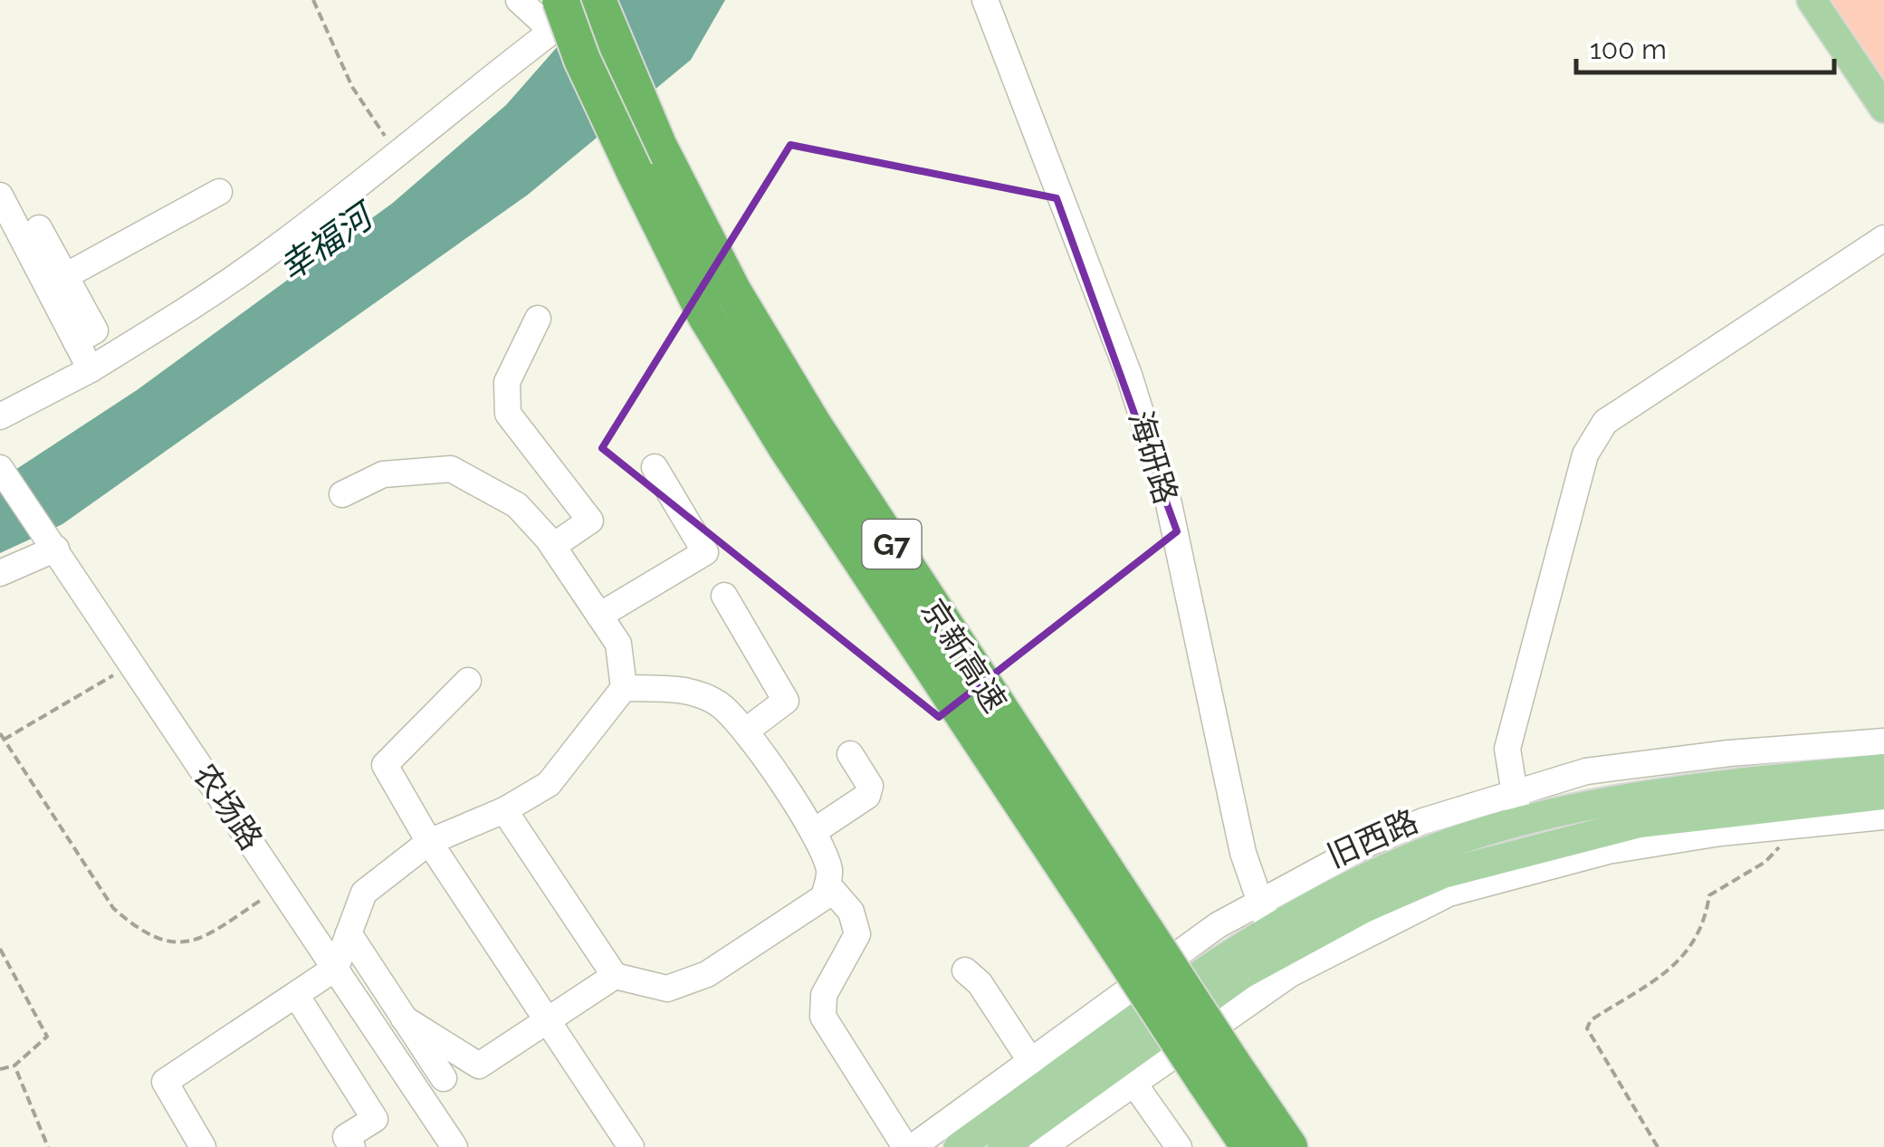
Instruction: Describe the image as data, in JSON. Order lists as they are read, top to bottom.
{
  "streets": {
    "highway": ["G7", "京新高速"],
    "main road": ["旧西路"],
    "street": ["海研路", "农场路"]
  },
  "crossings": [
    ["海研路", "旧西路"]
  ],
  "water": ["幸福河"],
  "scale_bar": "100 m"
}
